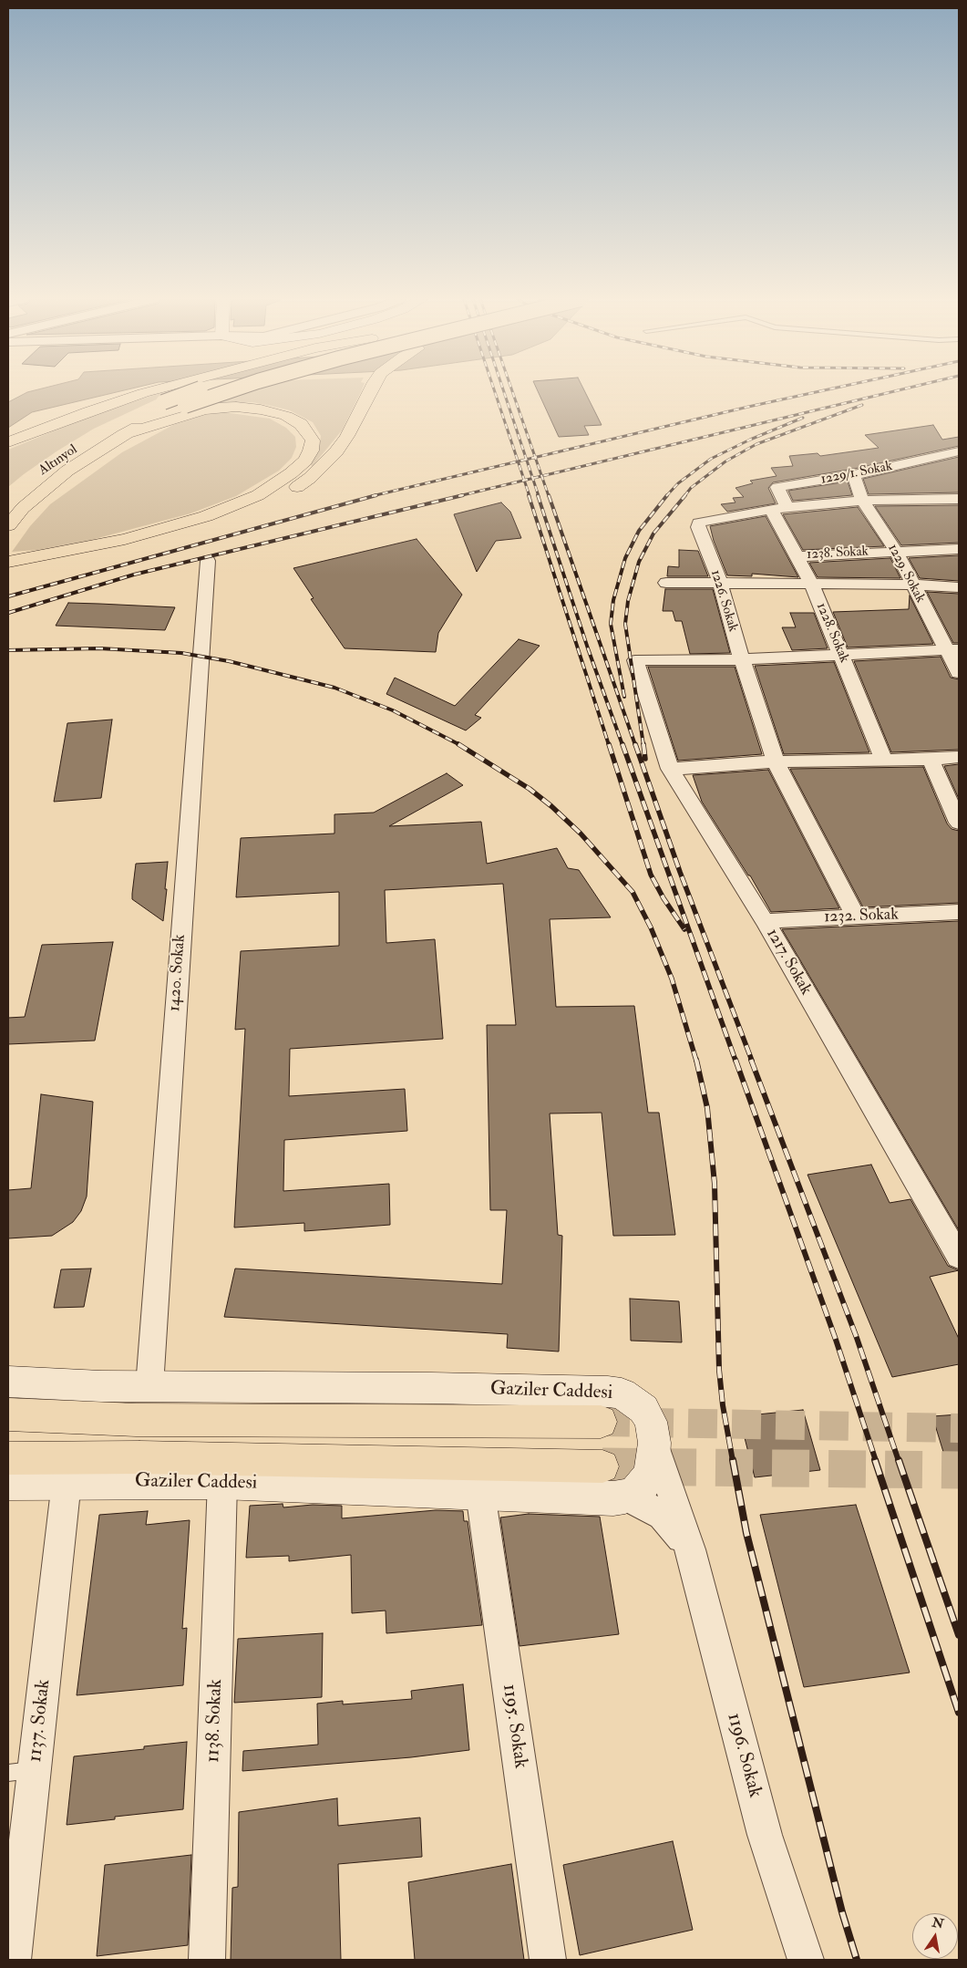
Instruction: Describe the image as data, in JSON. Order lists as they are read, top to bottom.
{
  "streets": {
    "main road": ["Altınyol", "Gaziler Caddesi"],
    "street": [
      "1229/1. Sokak",
      "1238. Sokak",
      "1229. Sokak",
      "1226. Sokak",
      "1228. Sokak",
      "1232. Sokak",
      "1217. Sokak",
      "1420. Sokak",
      "1137. Sokak",
      "1138. Sokak",
      "1195. Sokak",
      "1196. Sokak"
    ]
  },
  "crossings": [
    ["1229/1. Sokak", "1229. Sokak"],
    ["1229/1. Sokak", "1226. Sokak"],
    ["1238. Sokak", "1229. Sokak"],
    ["1238. Sokak", "1228. Sokak"],
    ["1229. Sokak", "1226. Sokak"],
    ["1226. Sokak", "1228. Sokak"],
    ["1226. Sokak", "1232. Sokak"],
    ["1226. Sokak", "1217. Sokak"],
    ["1232. Sokak", "1217. Sokak"],
    ["1420. Sokak", "Gaziler Caddesi"],
    ["Gaziler Caddesi", "1137. Sokak"],
    ["Gaziler Caddesi", "1138. Sokak"],
    ["Gaziler Caddesi", "1195. Sokak"],
    ["Gaziler Caddesi", "1196. Sokak"]
  ],
  "north": "top"
}
